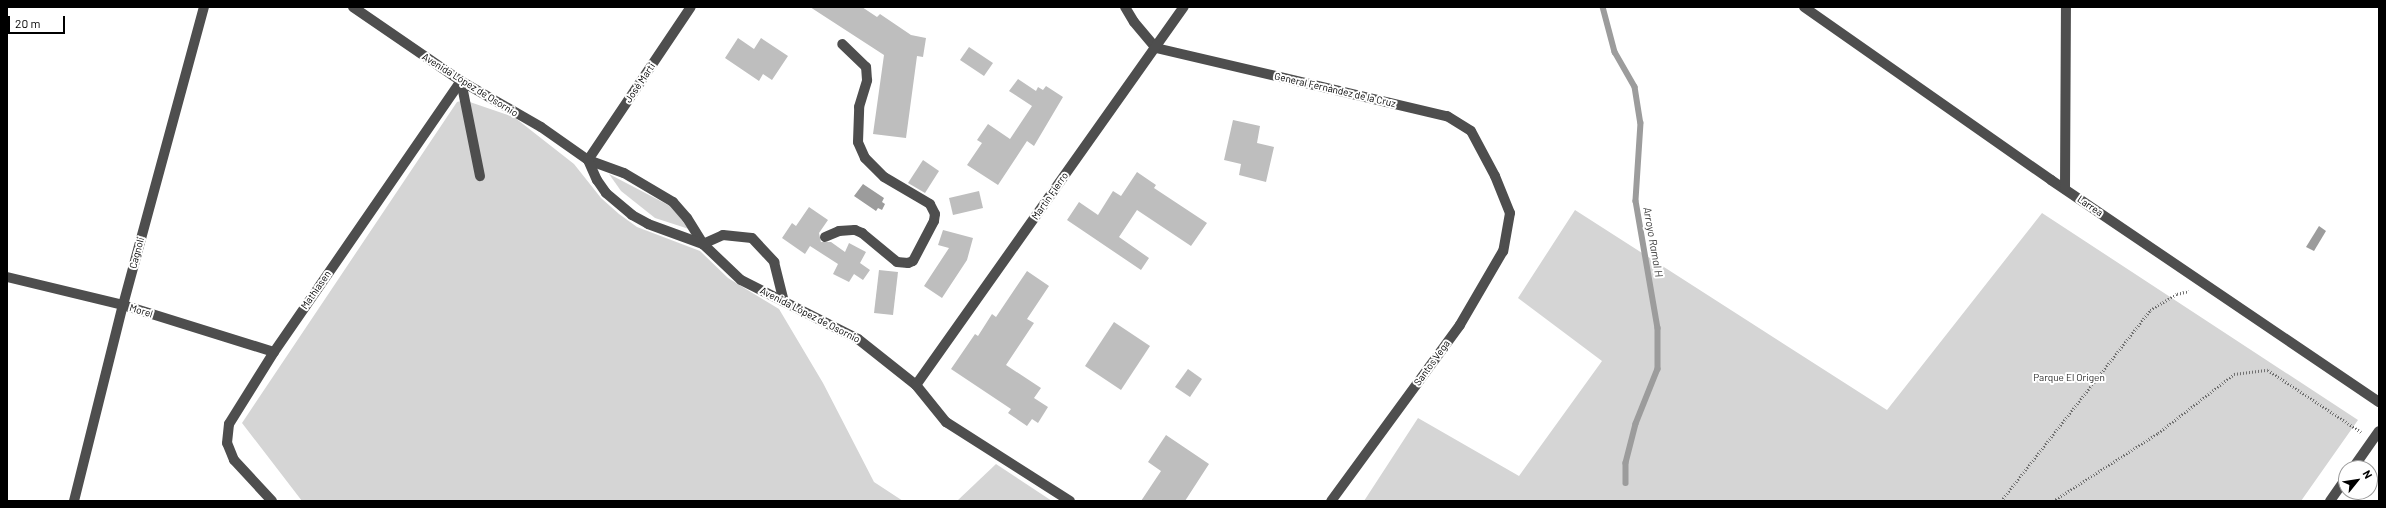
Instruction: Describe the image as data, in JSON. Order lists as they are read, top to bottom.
{
  "streets": {
    "street": [
      "José Martí",
      "Avenida López de Osornio",
      "General Fernández de la Cruz",
      "Martín Fierro",
      "Larrea",
      "Cagnoli",
      "Mathiasen",
      "Morel",
      "Santos Vega"
    ]
  },
  "crossings": [
    ["José Martí", "Avenida López de Osornio"],
    ["Avenida López de Osornio", "Martín Fierro"],
    ["Avenida López de Osornio", "Mathiasen"],
    ["General Fernández de la Cruz", "Martín Fierro"],
    ["General Fernández de la Cruz", "Santos Vega"],
    ["Cagnoli", "Morel"],
    ["Mathiasen", "Morel"]
  ],
  "water": ["Arroyo Ramal H"],
  "parks": ["Parque El Origen"],
  "scale_bar": "20 m",
  "north": "top right"
}
